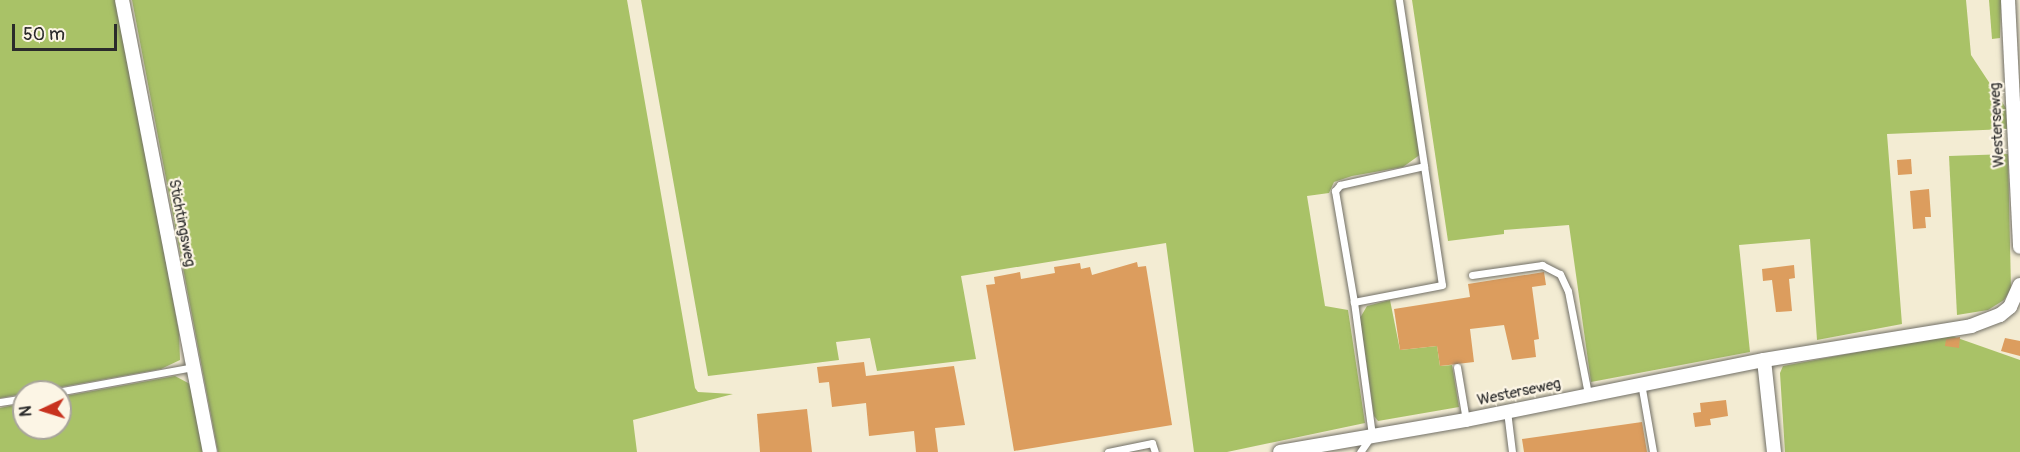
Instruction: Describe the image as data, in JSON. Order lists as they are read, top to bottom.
{
  "streets": {
    "street": ["Westerseweg", "Stichtingsweg"]
  },
  "scale_bar": "50 m",
  "north": "left"
}
